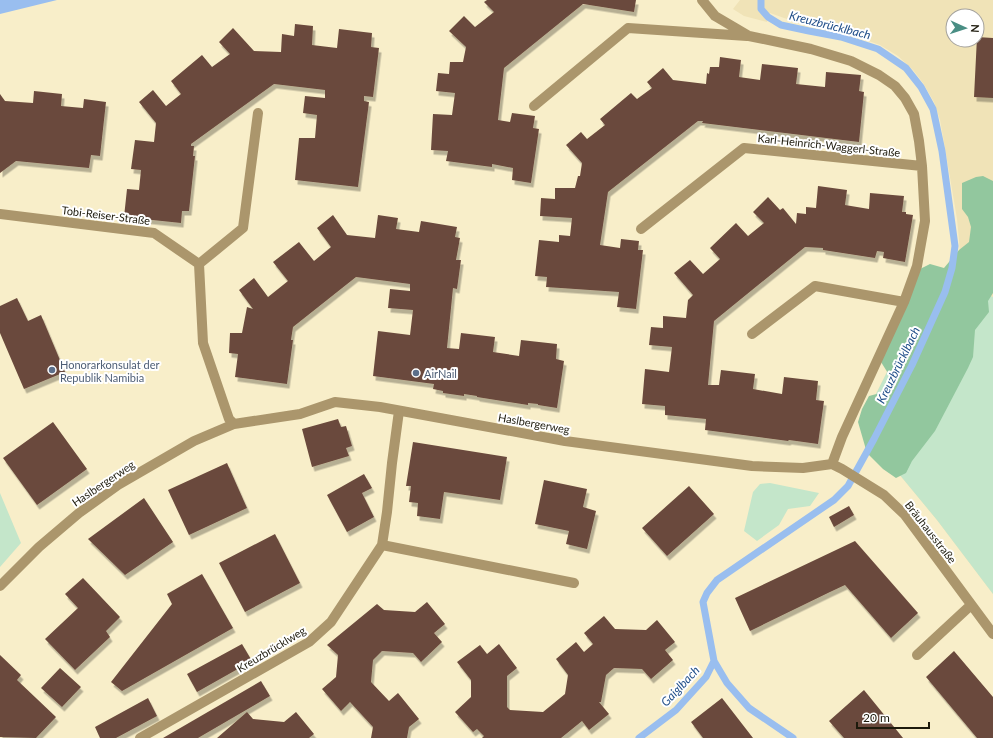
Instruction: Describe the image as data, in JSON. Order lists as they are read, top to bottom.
{
  "streets": {
    "street": [
      "Karl-Heinrich-Waggerl-Straße",
      "Tobi-Reiser-Straße",
      "Haslbergerweg",
      "Bräuhausstraße",
      "Kreuzbrücklweg"
    ]
  },
  "crossings": [
    ["Haslbergerweg", "Bräuhausstraße"],
    ["Haslbergerweg", "Kreuzbrücklweg"]
  ],
  "water": ["Kreuzbrücklbach", "Gaiglbach"],
  "places": ["Honorarkonsulat der Republik Namibia", "AirNail"],
  "scale_bar": "20 m",
  "north": "right"
}
